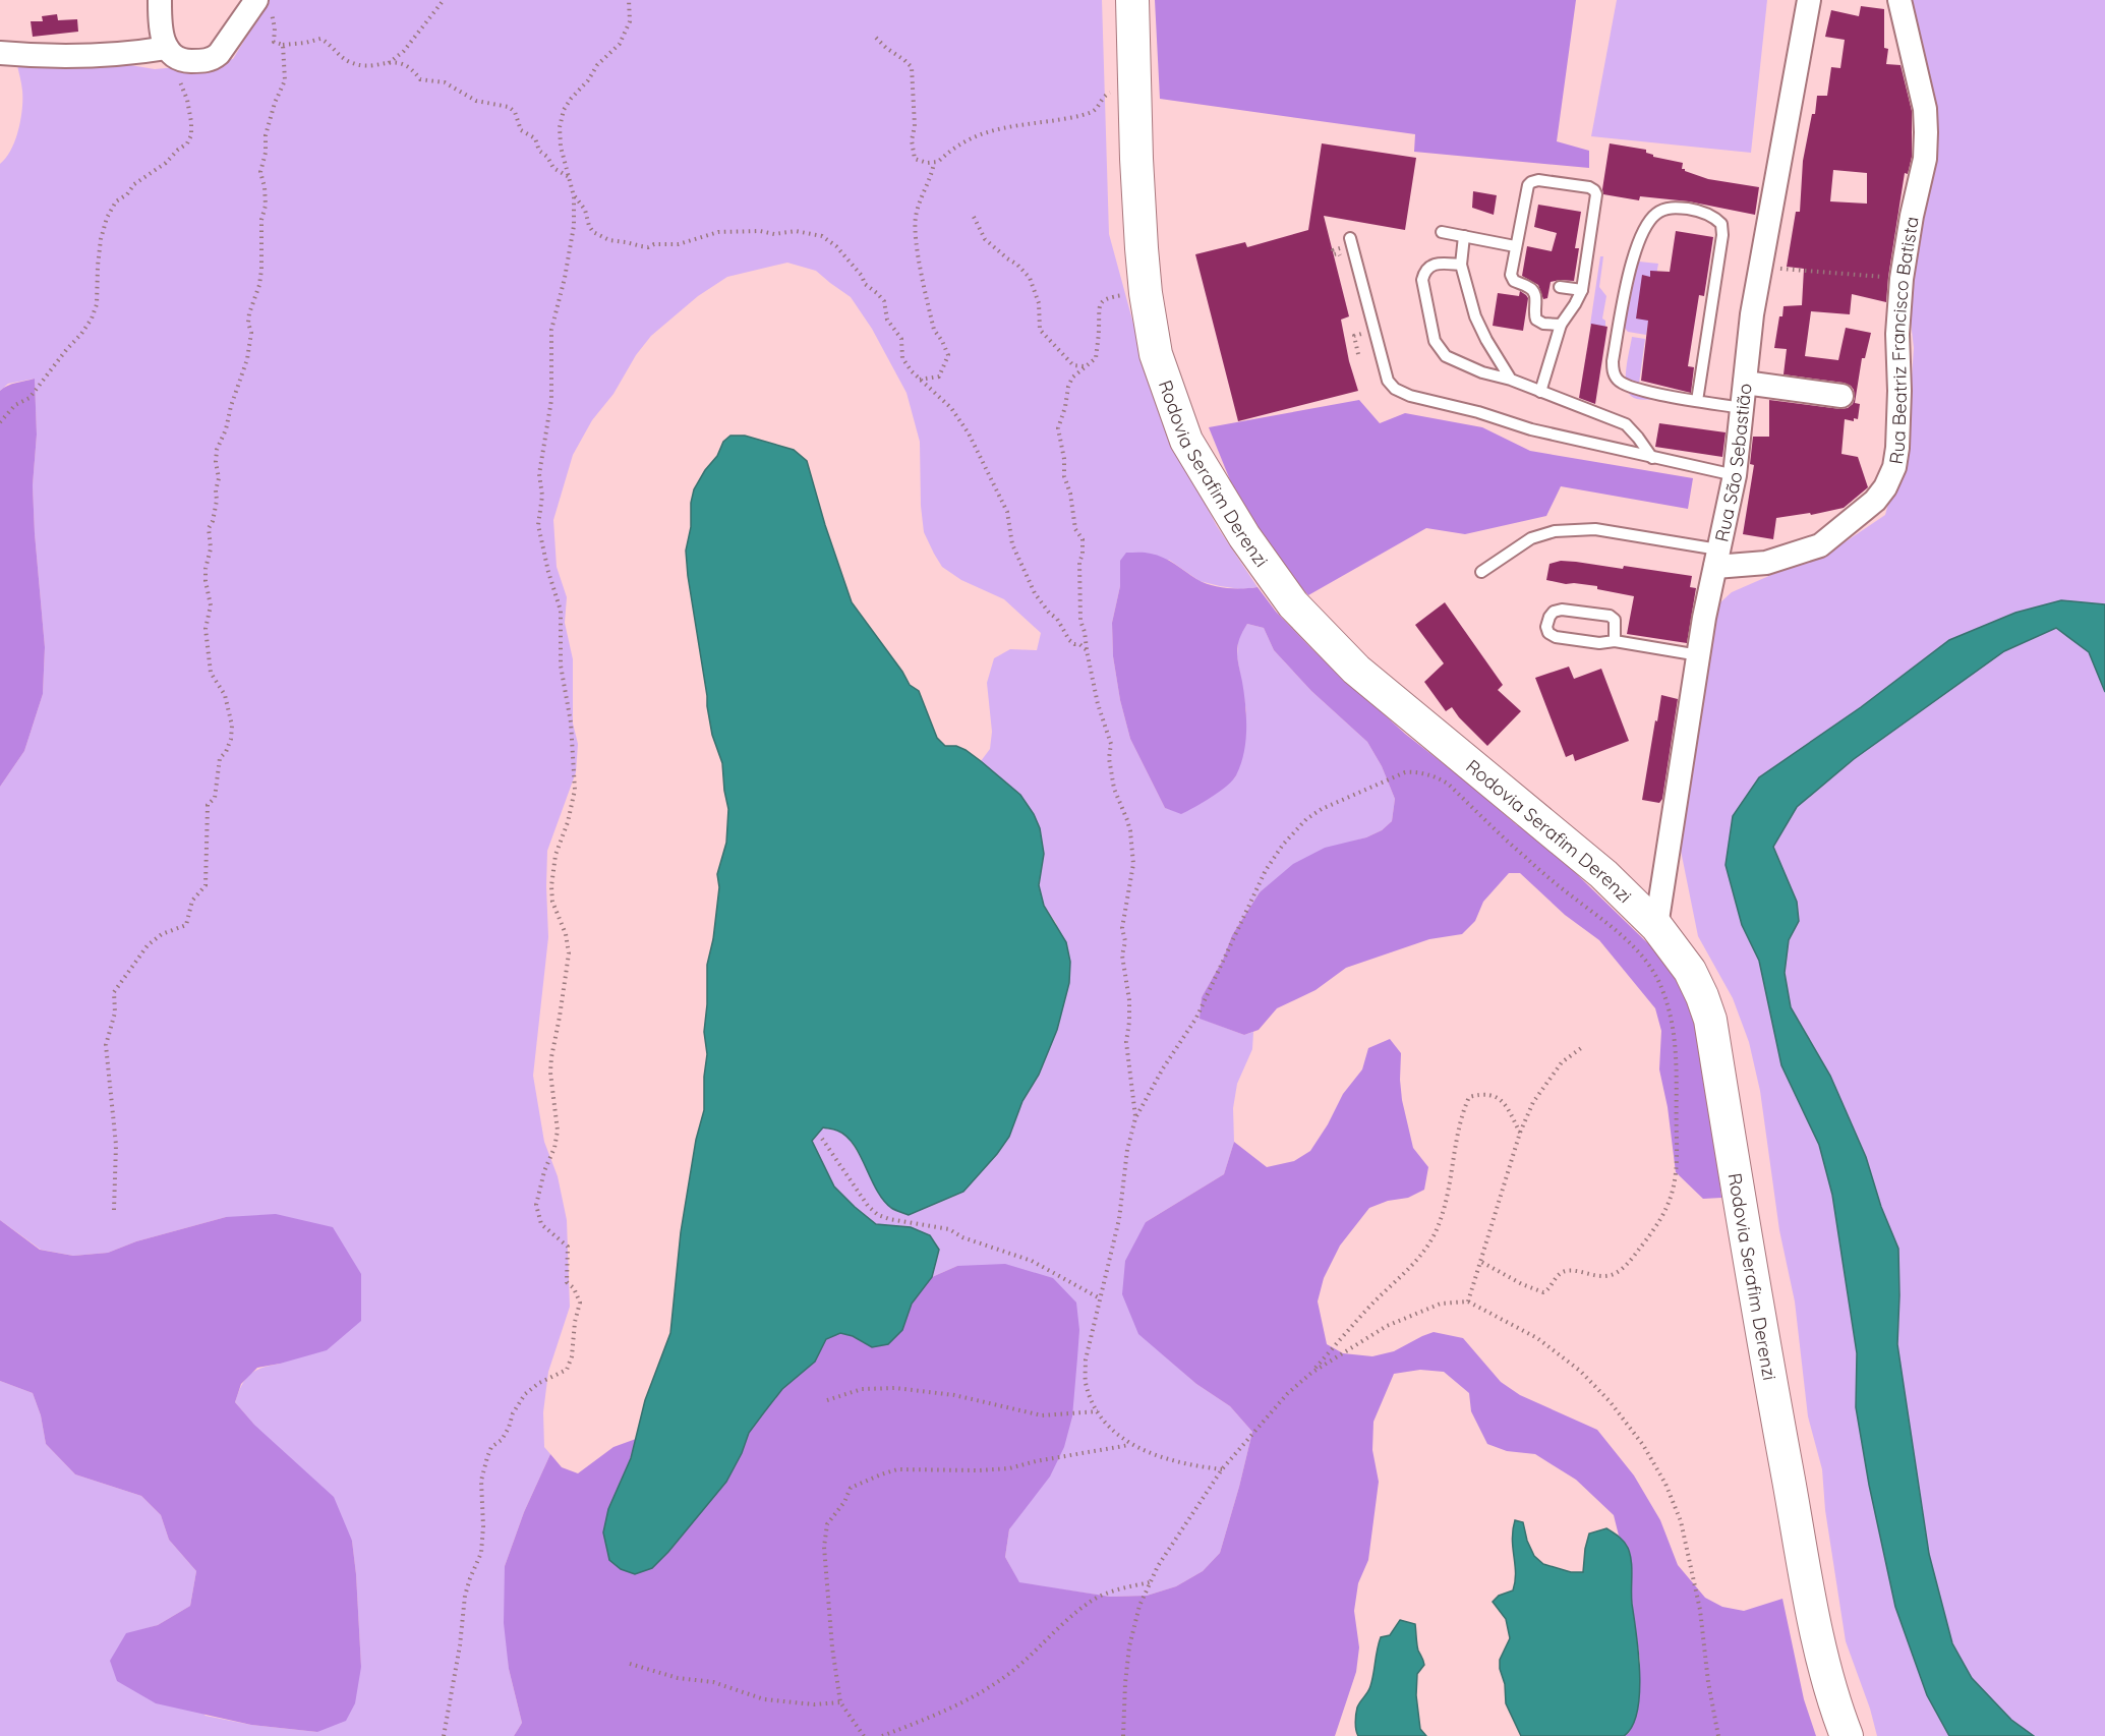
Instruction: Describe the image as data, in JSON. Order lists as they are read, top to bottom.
{
  "streets": {
    "main road": ["Rodovia Serafim Derenzi"],
    "street": ["Rua Beatriz Francisco Batista", "Rua São Sebastião"]
  },
  "crossings": [
    ["Rua Beatriz Francisco Batista", "Rua São Sebastião"],
    ["Rua São Sebastião", "Rodovia Serafim Derenzi"]
  ]
}
